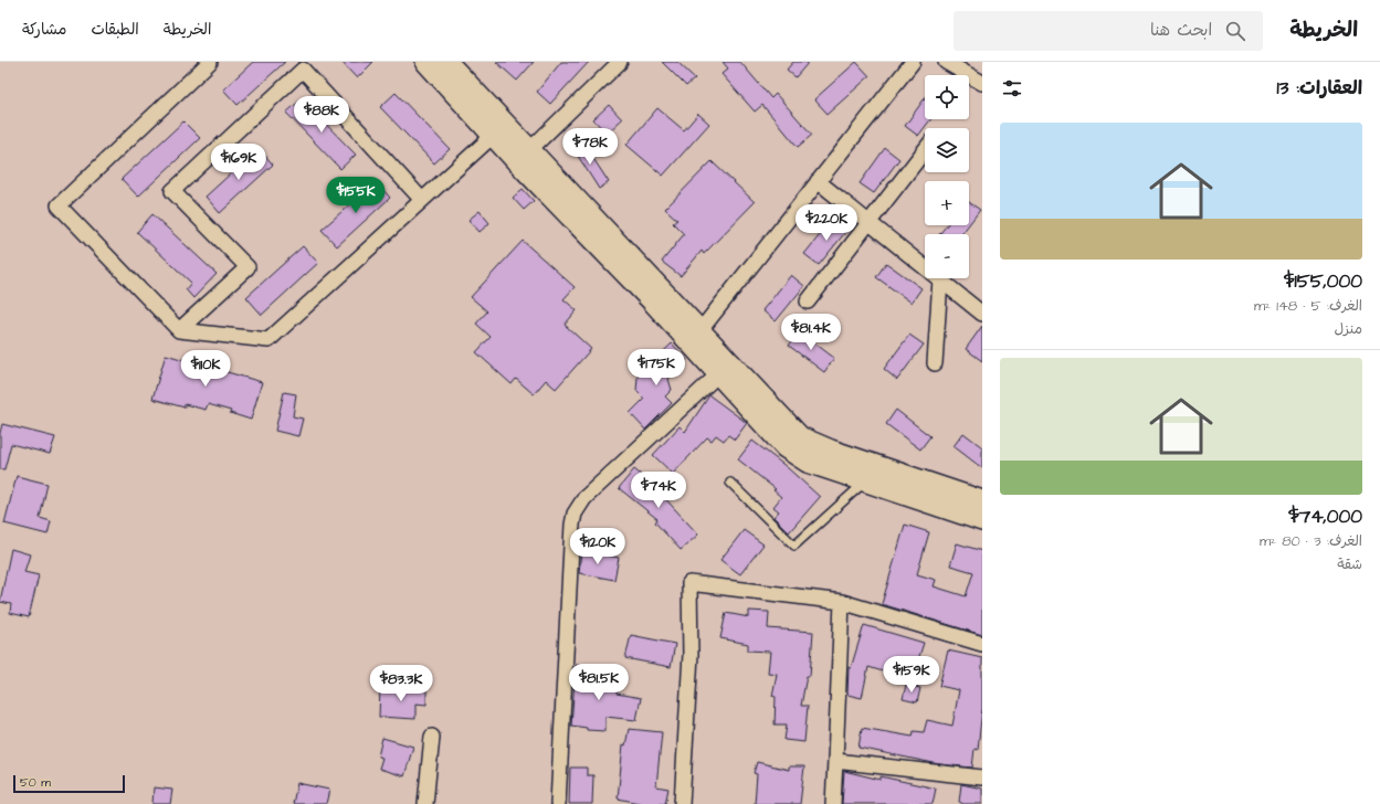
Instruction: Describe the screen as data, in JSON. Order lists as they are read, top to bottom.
{
  "scale_bar": "50 m",
  "page": {
    "header": "الخريطة",
    "search": "ابحث هنا",
    "nav": ["الخريطة", "الطبقات", "مشاركة"],
    "heading": "العقارات: 13",
    "map_buttons": ["+", "−"],
    "price": [
      "$88K",
      "$78K",
      "$169K",
      "$155K",
      "$220K",
      "$81.4K",
      "$175K",
      "$110K",
      "$74K",
      "$120K",
      "$159K",
      "$81.5K",
      "$83.3K"
    ],
    "list": [
      {
        "name": "$155,000",
        "note": "الغرف: 5 · 148 m² · منزل"
      },
      {
        "name": "$74,000",
        "note": "الغرف: 3 · 80 m² · شقة"
      }
    ],
    "scale": "50 m"
  }
}
